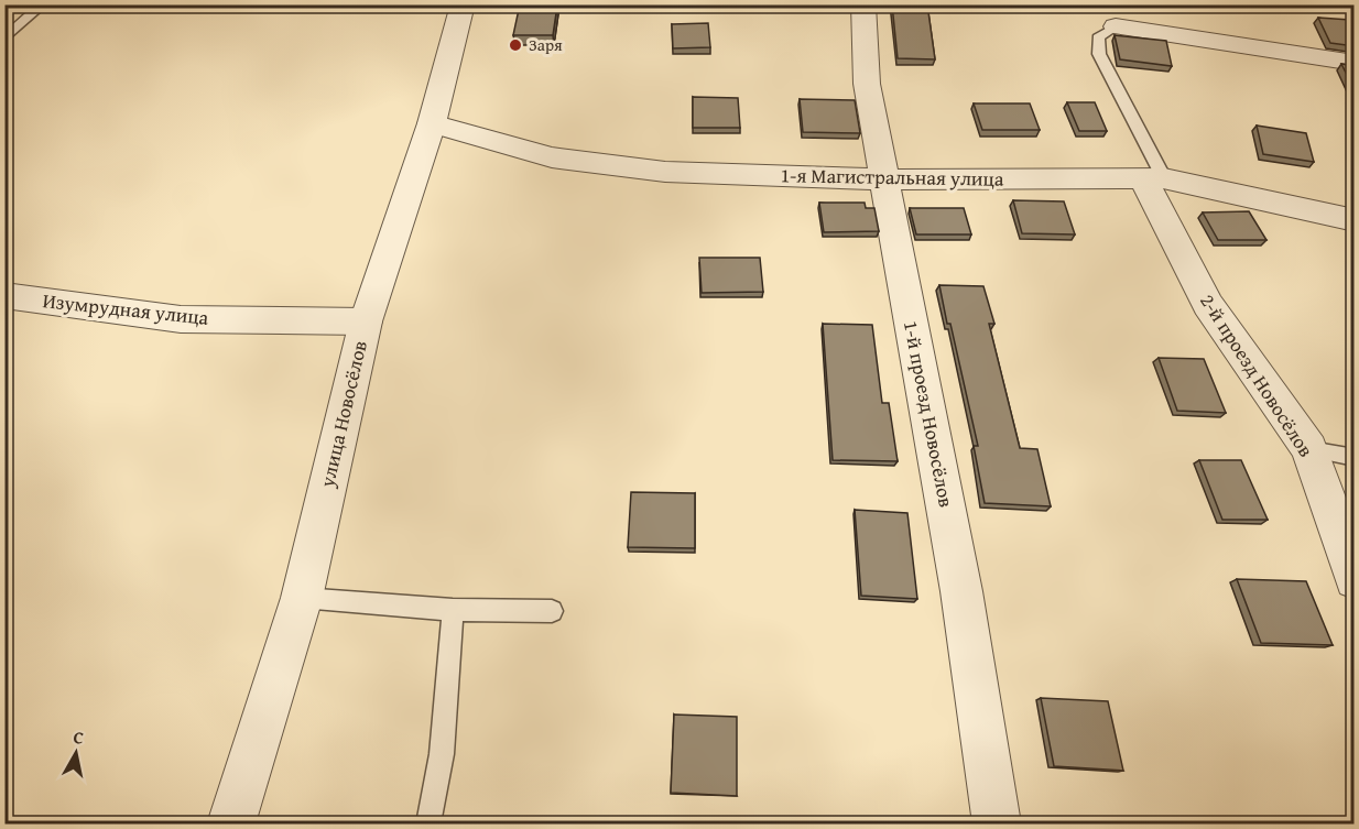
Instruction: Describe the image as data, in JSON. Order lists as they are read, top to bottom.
{
  "streets": {
    "street": [
      "1-я Магистральная улица",
      "Изумрудная улица",
      "2-й проезд Новосёлов",
      "улица Новосёлов",
      "1-й проезд Новосёлов"
    ]
  },
  "crossings": [
    ["1-я Магистральная улица", "2-й проезд Новосёлов"],
    ["1-я Магистральная улица", "улица Новосёлов"],
    ["1-я Магистральная улица", "1-й проезд Новосёлов"],
    ["Изумрудная улица", "улица Новосёлов"]
  ],
  "places": ["Заря"],
  "north": "top"
}
